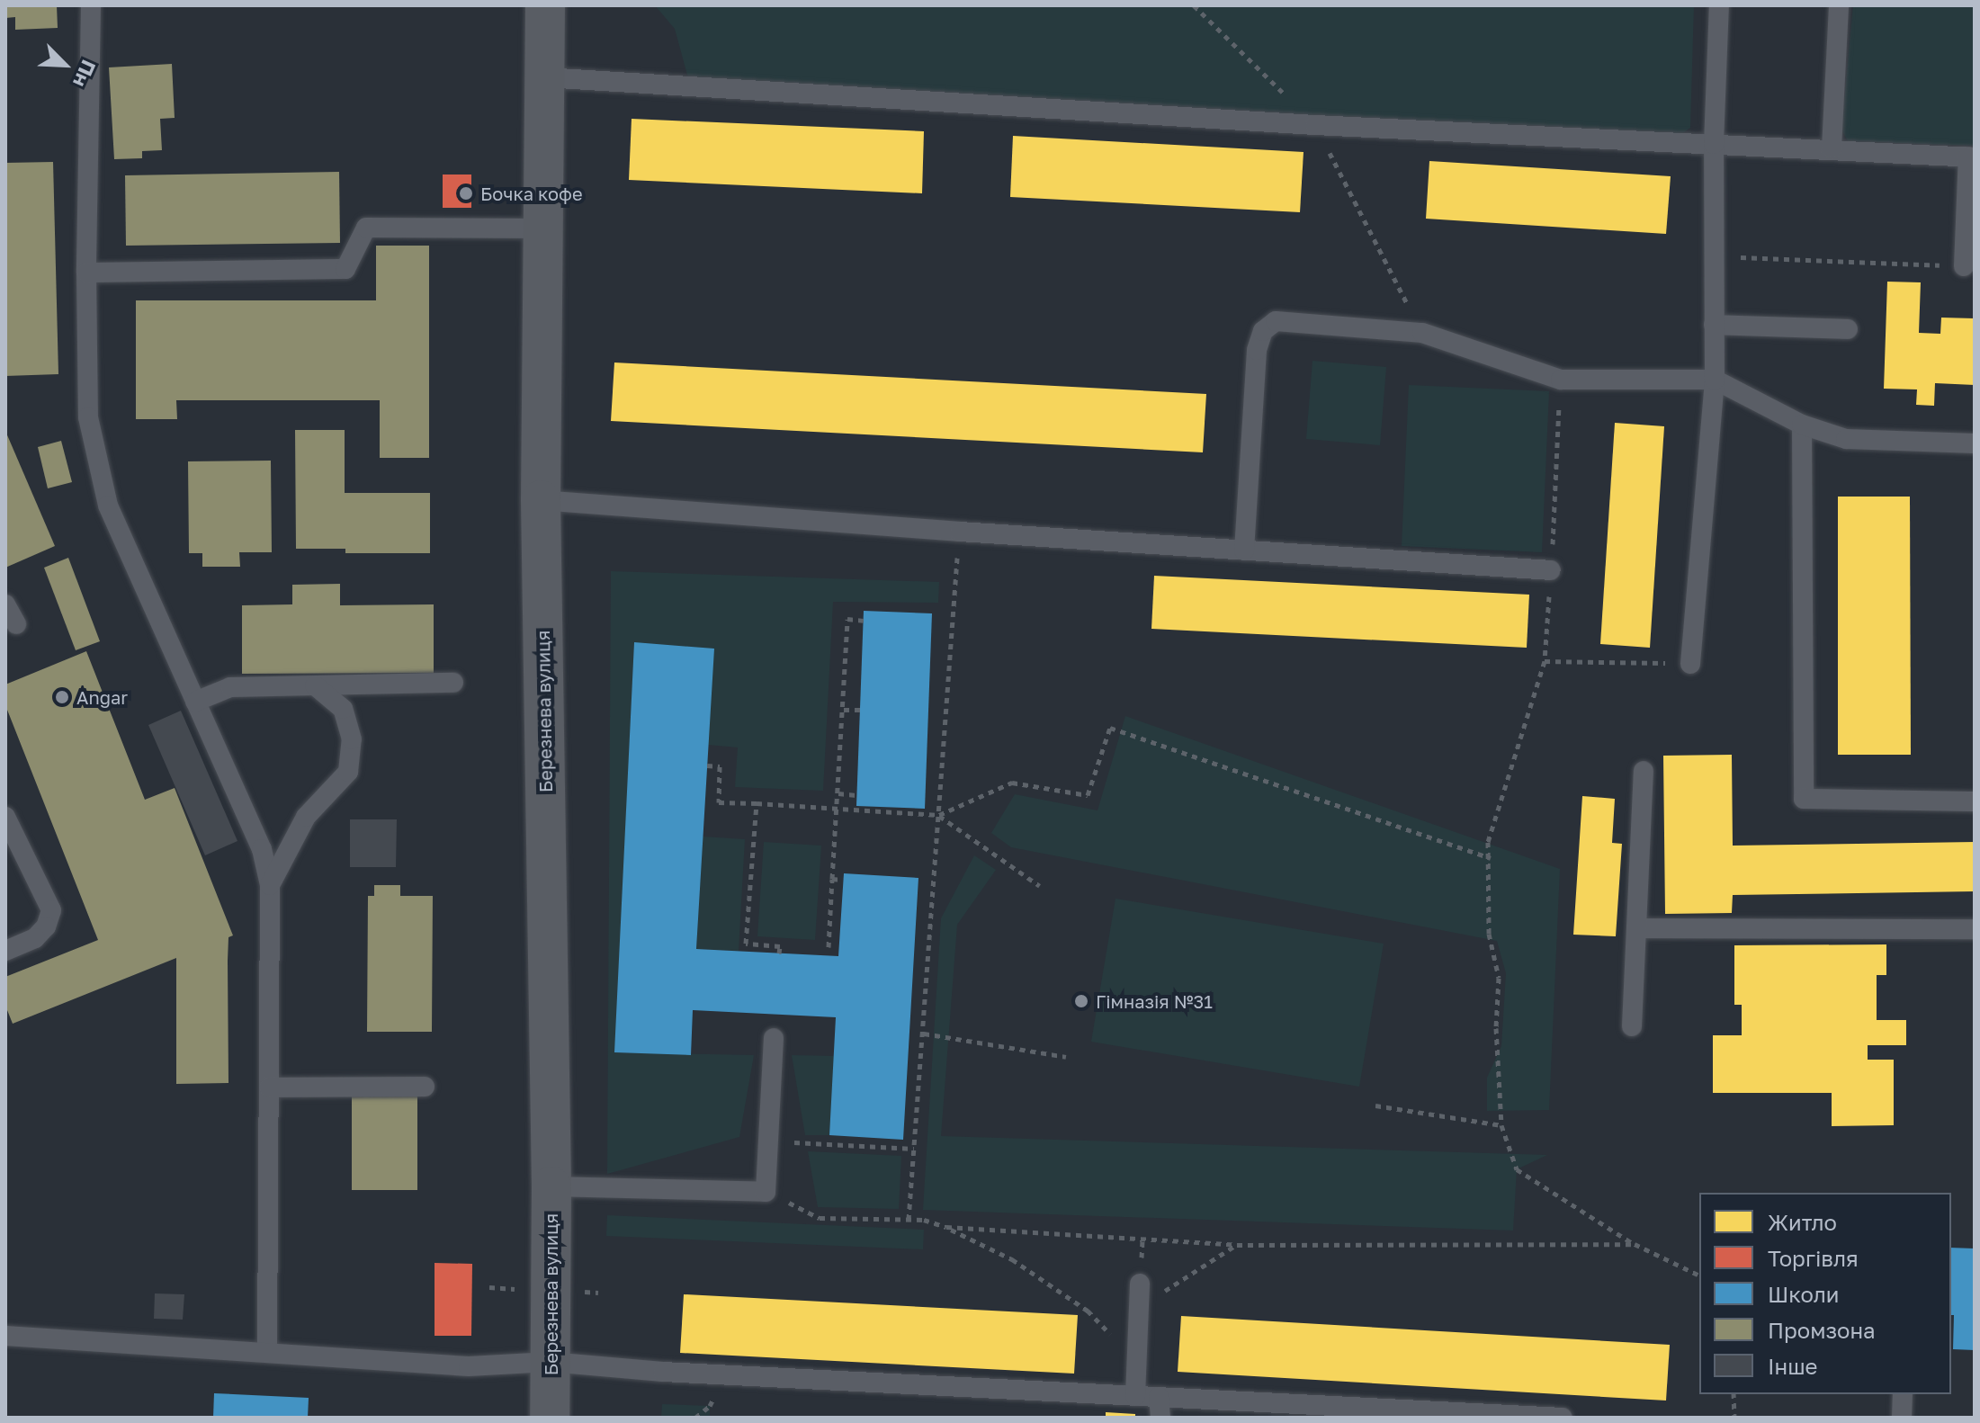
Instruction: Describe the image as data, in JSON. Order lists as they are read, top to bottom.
{
  "streets": {
    "street": ["Березнева вулиця"]
  },
  "places": ["Бочка кофе", "Angar", "Гімназія №31"],
  "legend": [
    "Житло",
    "Торгівля",
    "Школи",
    "Промзона",
    "Інше"
  ],
  "north": "bottom right"
}
